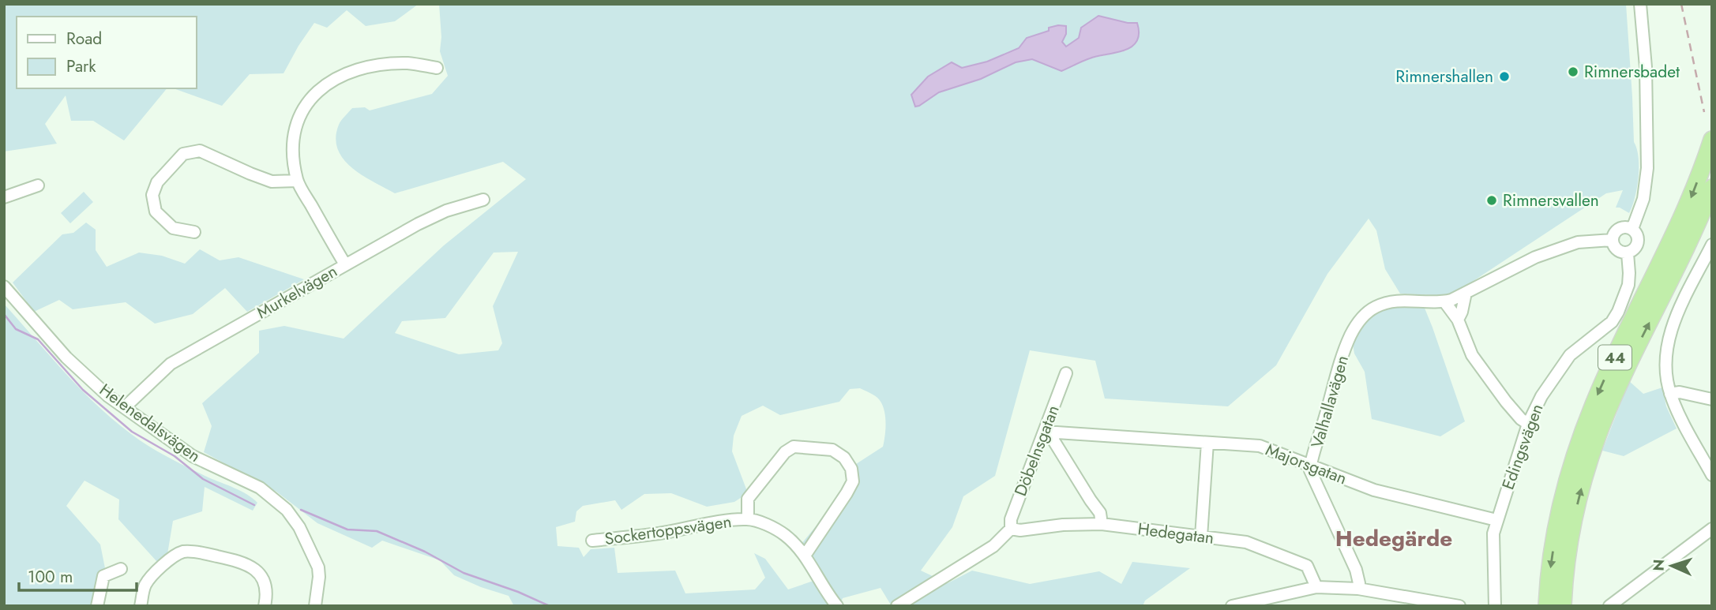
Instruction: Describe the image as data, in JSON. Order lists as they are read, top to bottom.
{
  "streets": {
    "highway": ["44"],
    "street": [
      "Murkelvägen",
      "Valhallavägen",
      "Helenedalsvägen",
      "Edingsvägen",
      "Döbelnsgatan",
      "Majorsgatan",
      "Sockertoppsvägen",
      "Hedegatan"
    ]
  },
  "crossings": [
    ["Murkelvägen", "Helenedalsvägen"],
    ["Valhallavägen", "Edingsvägen"],
    ["Valhallavägen", "Majorsgatan"],
    ["Edingsvägen", "Majorsgatan"],
    ["Döbelnsgatan", "Majorsgatan"],
    ["Döbelnsgatan", "Hedegatan"]
  ],
  "districts": ["Hedegärde"],
  "places": ["Rimnersbadet", "Rimnershallen", "Rimnersvallen"],
  "legend": ["Road", "Park"],
  "scale_bar": "100 m",
  "north": "left"
}
